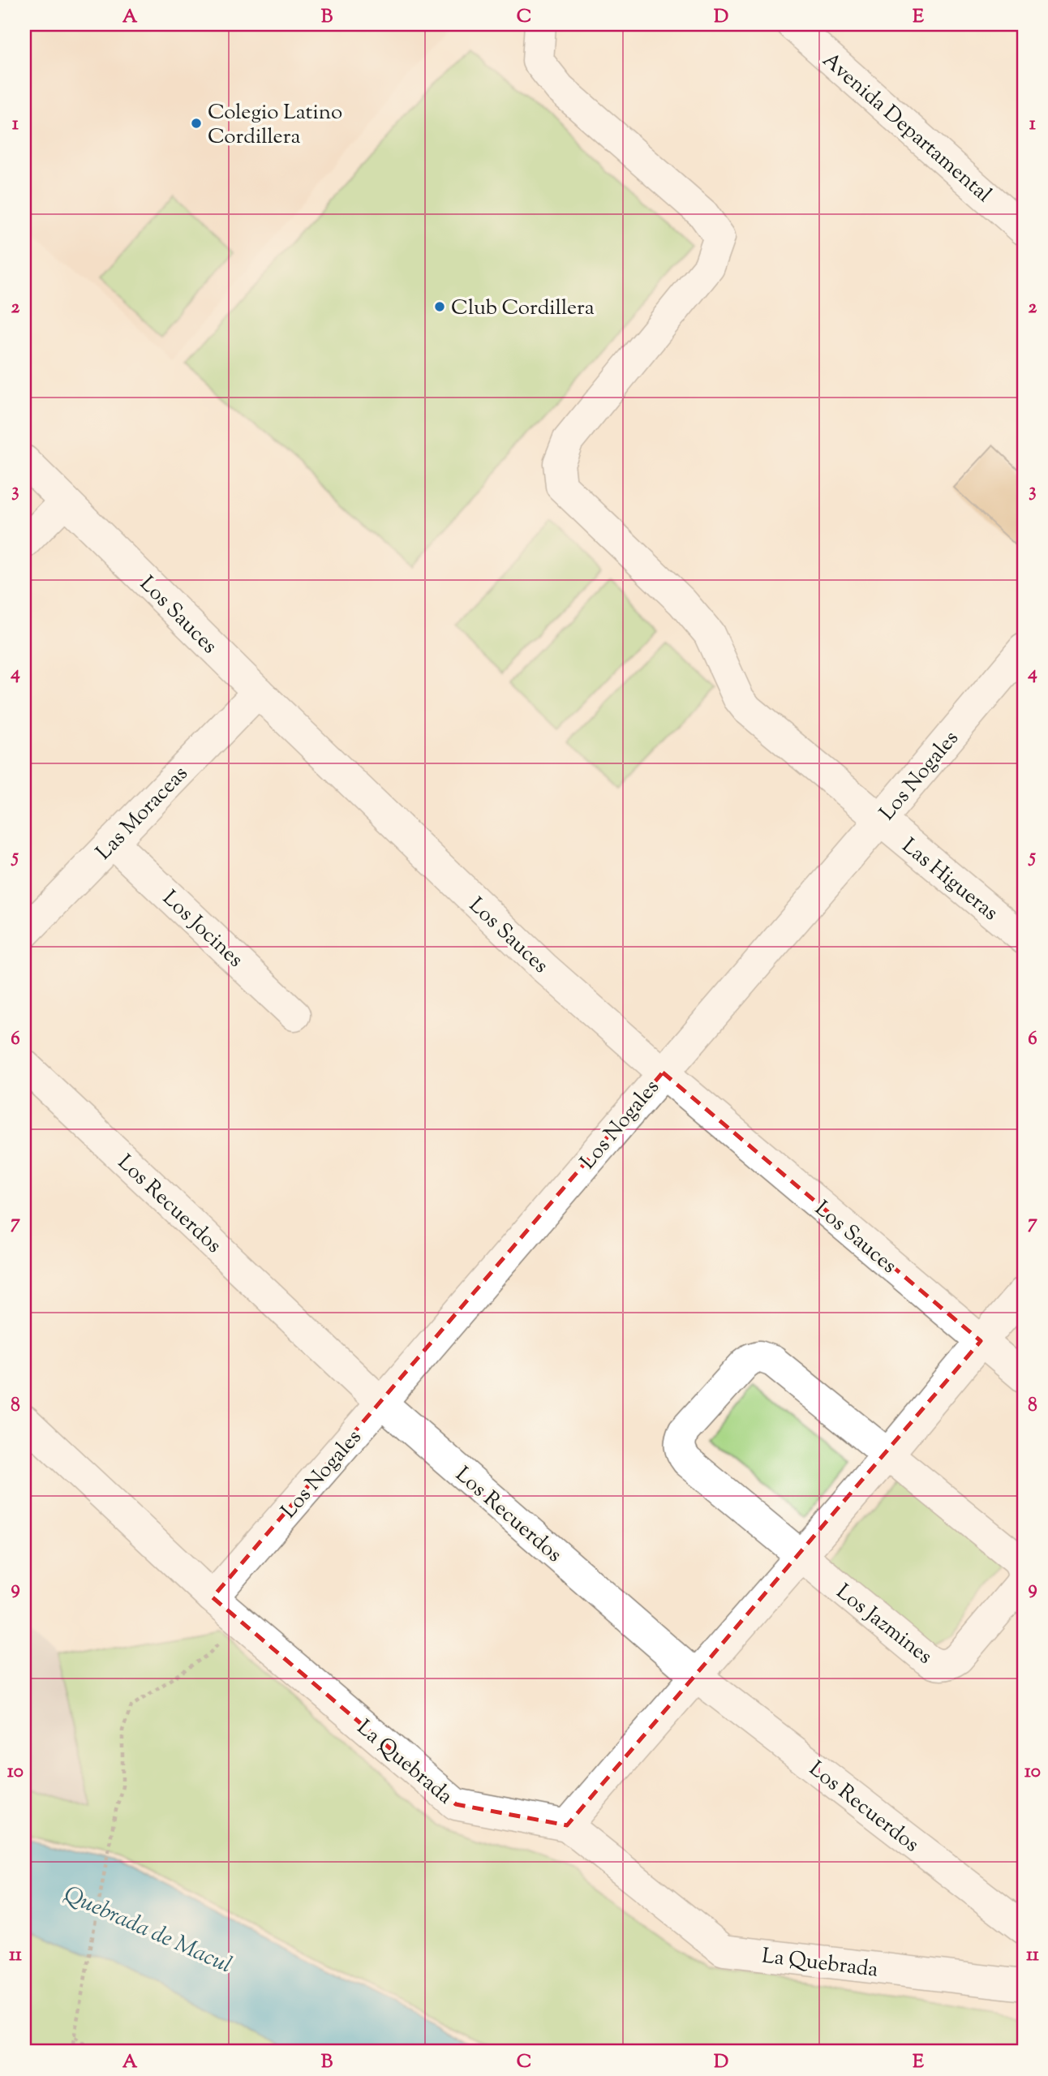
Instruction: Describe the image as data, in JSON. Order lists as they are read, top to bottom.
{
  "streets": {
    "street": [
      "Avenida Departamental",
      "Los Sauces",
      "Los Nogales",
      "Las Moraceas",
      "Las Higueras",
      "Los Jocines",
      "Los Recuerdos",
      "Los Jazmines",
      "La Quebrada"
    ]
  },
  "crossings": [
    ["Los Sauces", "Los Nogales"],
    ["Los Sauces", "Las Moraceas"],
    ["Los Nogales", "Las Higueras"],
    ["Los Nogales", "Los Recuerdos"],
    ["Los Nogales", "La Quebrada"],
    ["Las Moraceas", "Los Jocines"]
  ],
  "water": ["Quebrada de Macul"],
  "places": ["Colegio Latino Cordillera", "Club Cordillera"],
  "grid": {
    "columns": [
      "A",
      "B",
      "C",
      "D",
      "E"
    ],
    "rows": [
      "1",
      "2",
      "3",
      "4",
      "5",
      "6",
      "7",
      "8",
      "9",
      "10",
      "11"
    ]
  }
}
